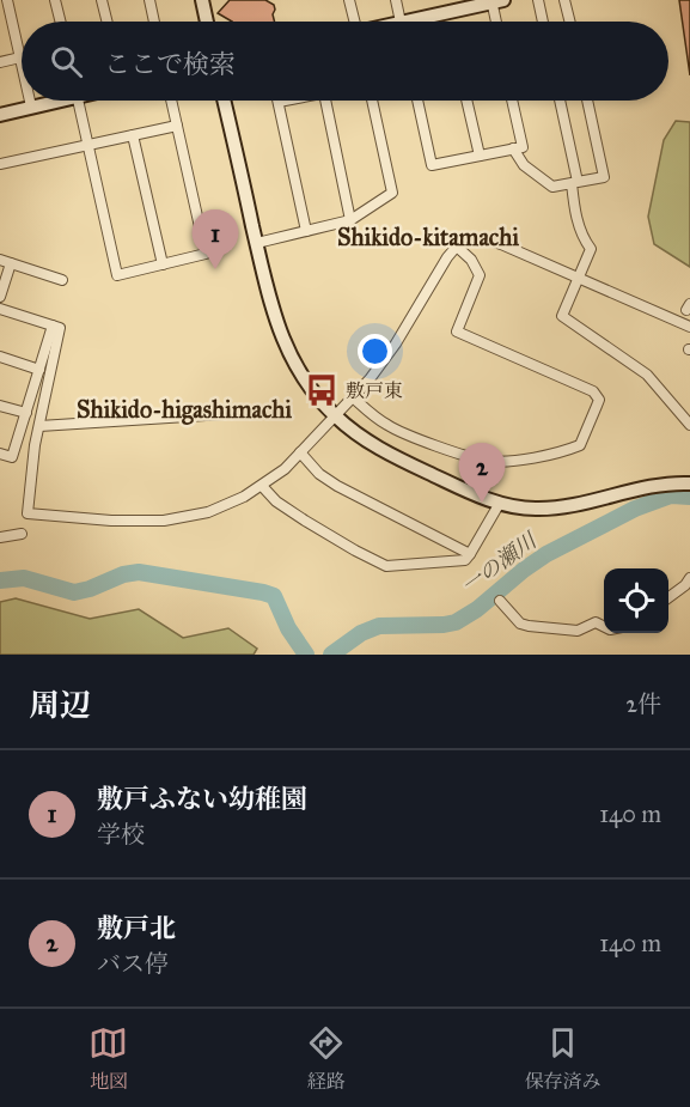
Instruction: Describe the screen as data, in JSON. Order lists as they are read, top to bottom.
{
  "districts": ["Shikido-kitamachi", "Shikido-higashimachi"],
  "water": ["一の瀬川"],
  "places": {
    "bus stop": ["敷戸東"]
  },
  "page": {
    "search": "ここで検索",
    "pins": ["1", "2"],
    "heading": ["周辺", "2件"],
    "list": [
      {
        "mark": "1",
        "name": "敷戸ふない幼稚園",
        "note": "学校",
        "value": "140 m"
      },
      {
        "mark": "2",
        "name": "敷戸北",
        "note": "バス停",
        "value": "140 m"
      }
    ],
    "nav": ["地図", "経路", "保存済み"]
  }
}
